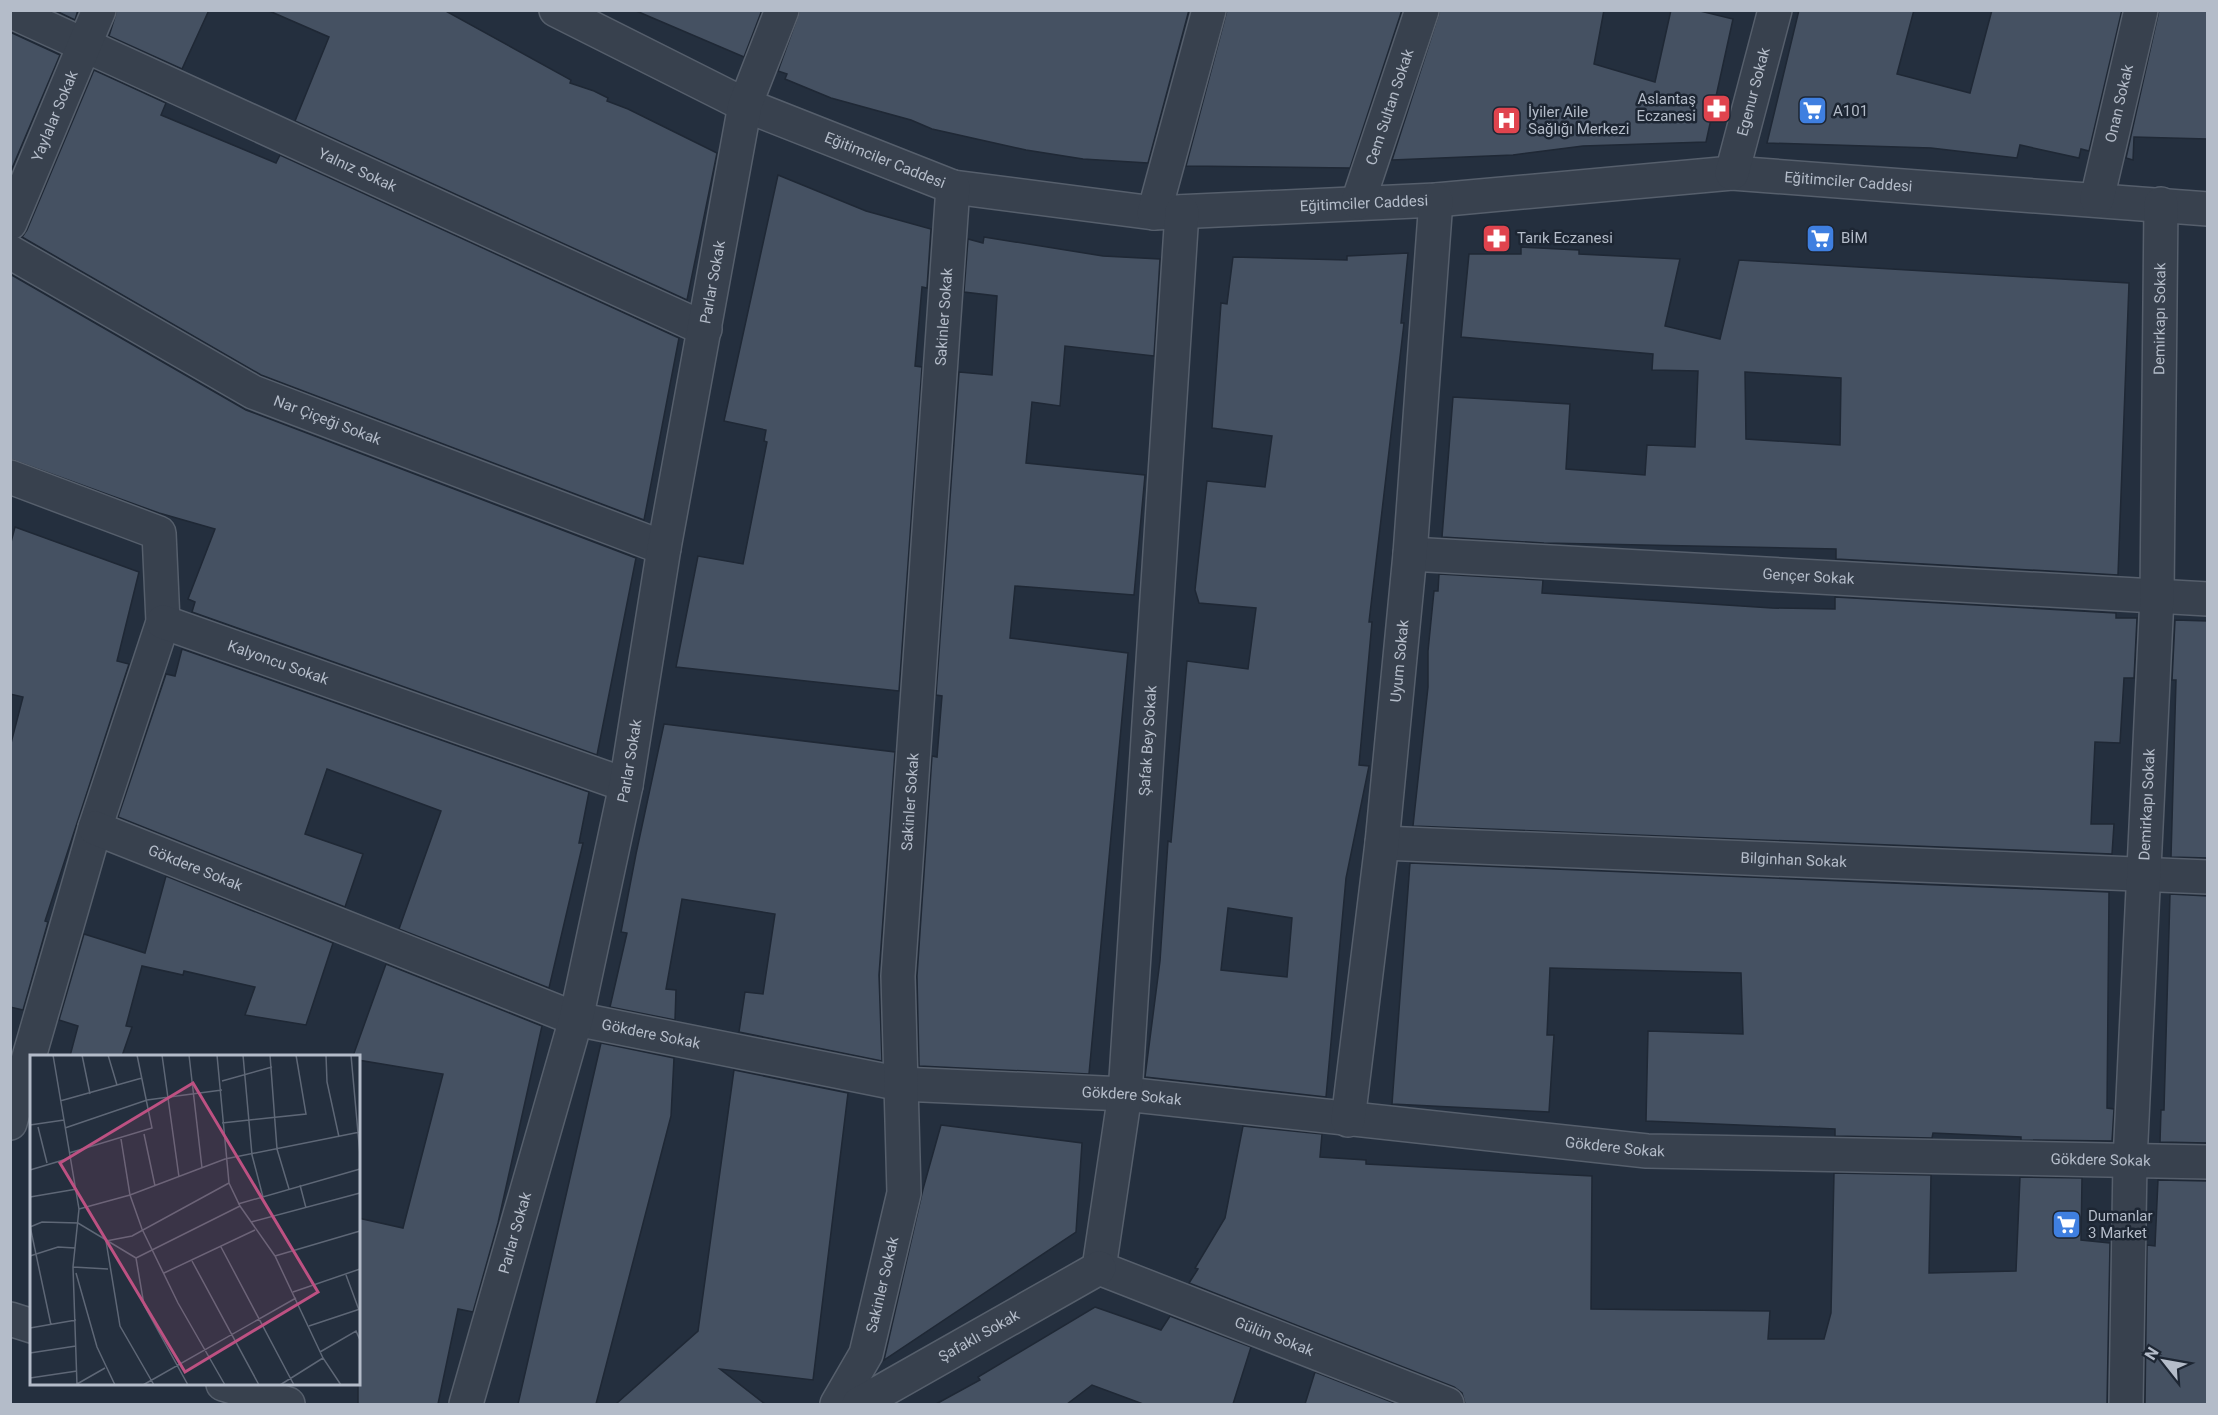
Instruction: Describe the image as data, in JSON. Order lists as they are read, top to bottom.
{
  "streets": {
    "street": [
      "Egenur Sokak",
      "Onan Sokak",
      "Cem Sultan Sokak",
      "Yaylalar Sokak",
      "Eğitimciler Caddesi",
      "Yalnız Sokak",
      "Parlar Sokak",
      "Sakinler Sokak",
      "Demirkapı Sokak",
      "Nar Çiçeği Sokak",
      "Gençer Sokak",
      "Uyum Sokak",
      "Kalyoncu Sokak",
      "Şafak Bey Sokak",
      "Bilginhan Sokak",
      "Gökdere Sokak",
      "Şafaklı Sokak",
      "Gülün Sokak"
    ]
  },
  "crossings": [
    ["Egenur Sokak", "Eğitimciler Caddesi"],
    ["Onan Sokak", "Eğitimciler Caddesi"],
    ["Cem Sultan Sokak", "Eğitimciler Caddesi"],
    ["Yaylalar Sokak", "Yalnız Sokak"],
    ["Eğitimciler Caddesi", "Parlar Sokak"],
    ["Eğitimciler Caddesi", "Sakinler Sokak"],
    ["Eğitimciler Caddesi", "Demirkapı Sokak"],
    ["Eğitimciler Caddesi", "Uyum Sokak"],
    ["Eğitimciler Caddesi", "Şafak Bey Sokak"],
    ["Yalnız Sokak", "Parlar Sokak"],
    ["Parlar Sokak", "Nar Çiçeği Sokak"],
    ["Parlar Sokak", "Kalyoncu Sokak"],
    ["Parlar Sokak", "Gökdere Sokak"],
    ["Sakinler Sokak", "Gökdere Sokak"],
    ["Demirkapı Sokak", "Gençer Sokak"],
    ["Demirkapı Sokak", "Bilginhan Sokak"],
    ["Demirkapı Sokak", "Gökdere Sokak"],
    ["Gençer Sokak", "Uyum Sokak"],
    ["Uyum Sokak", "Bilginhan Sokak"],
    ["Uyum Sokak", "Gökdere Sokak"],
    ["Şafak Bey Sokak", "Gökdere Sokak"],
    ["Şafak Bey Sokak", "Şafaklı Sokak"],
    ["Şafak Bey Sokak", "Gülün Sokak"],
    ["Şafaklı Sokak", "Gülün Sokak"]
  ],
  "places": {
    "pharmacy": ["Aslantaş Eczanesi", "Tarık Eczanesi"],
    "supermarket": ["A101", "BİM", "Dumanlar 3 Market"],
    "hospital": ["İyiler Aile Sağlığı Merkezi"]
  },
  "north": "top left"
}
